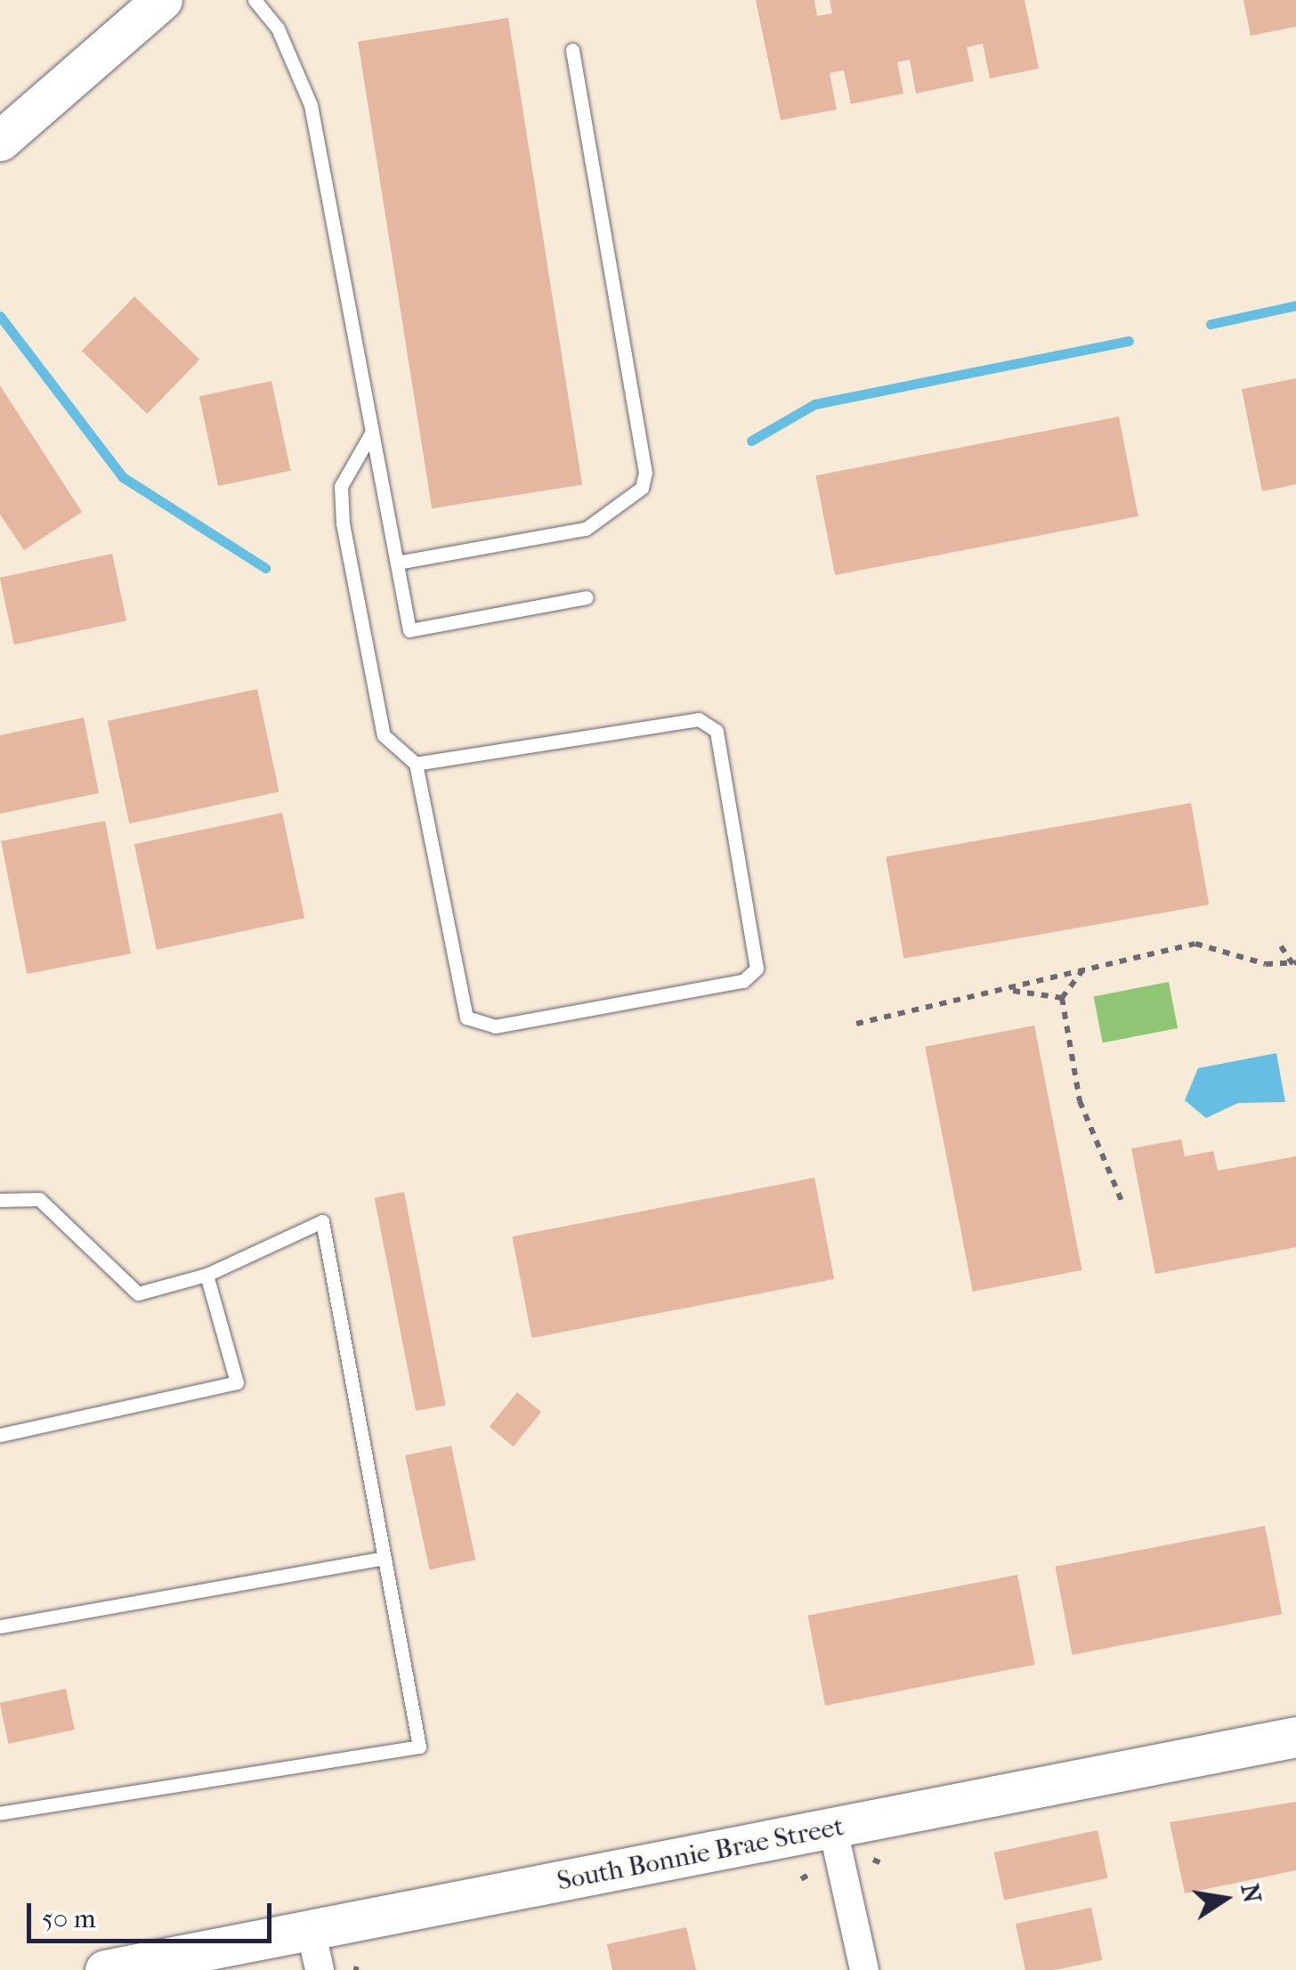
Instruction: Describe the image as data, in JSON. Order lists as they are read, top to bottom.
{
  "streets": {
    "main road": ["South Bonnie Brae Street"]
  },
  "scale_bar": "50 m",
  "north": "right"
}
